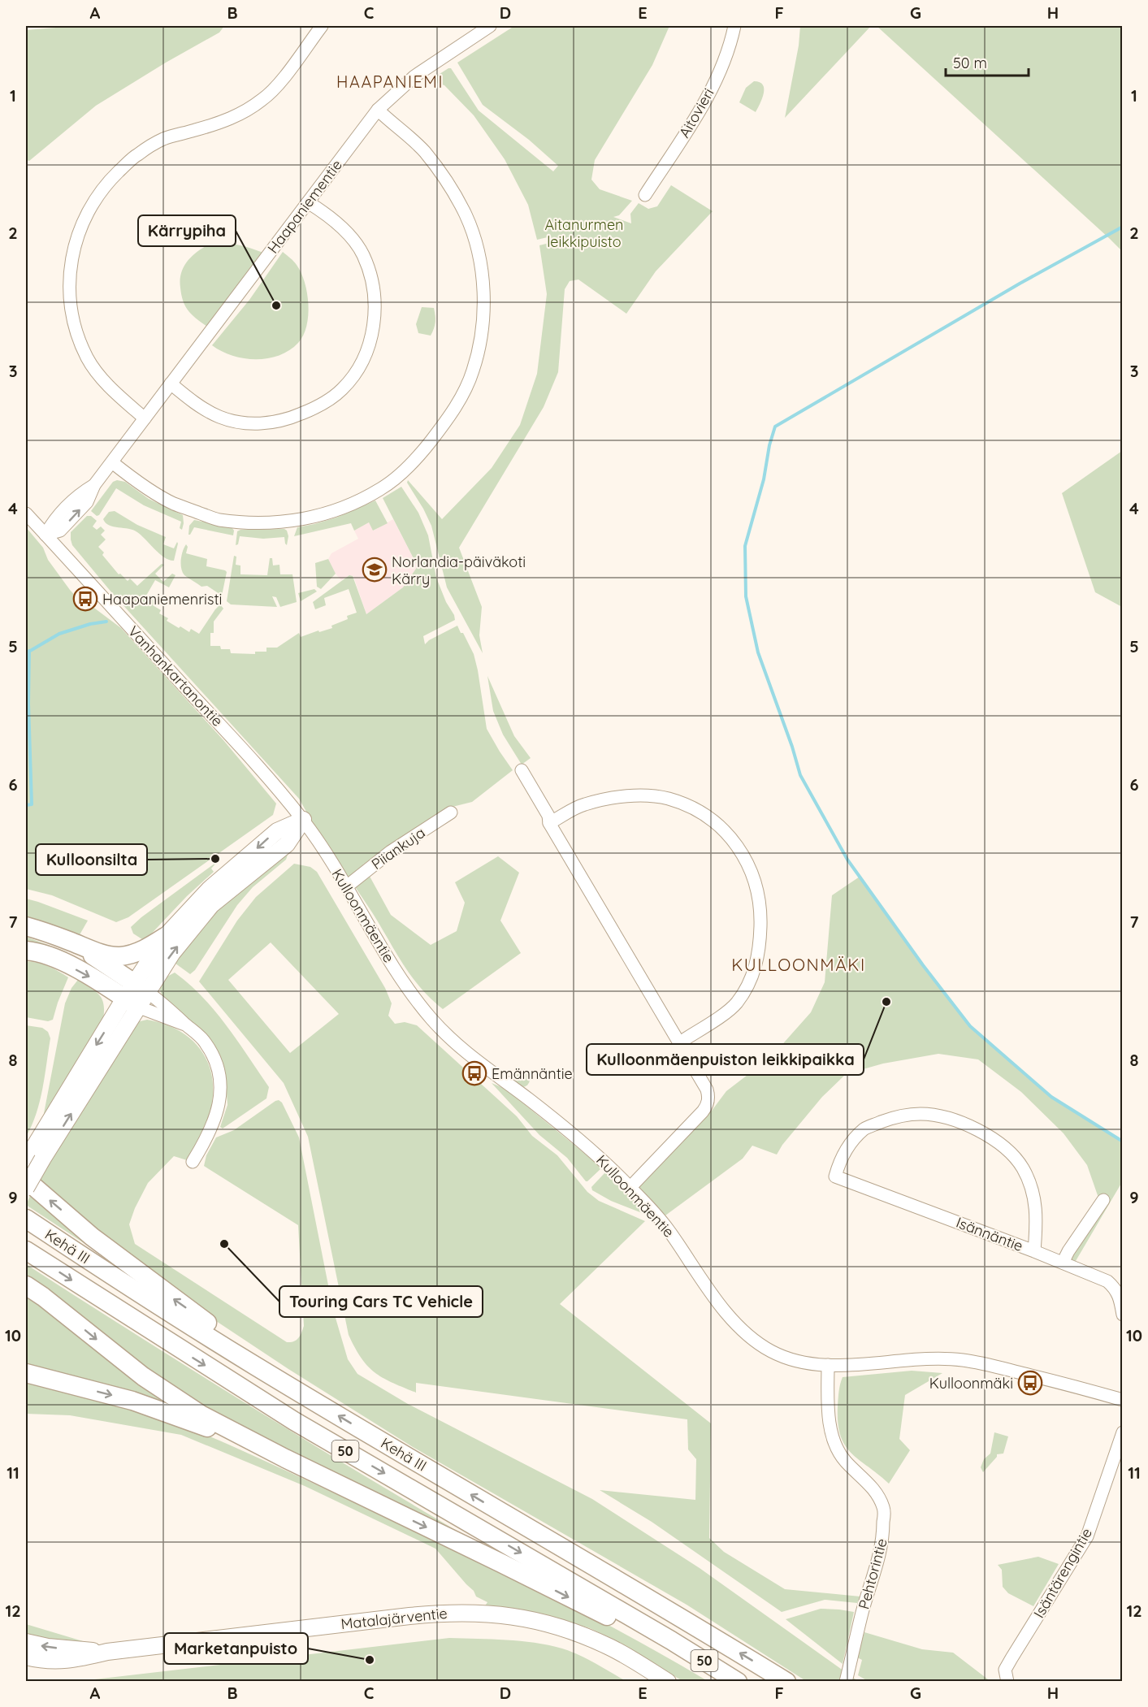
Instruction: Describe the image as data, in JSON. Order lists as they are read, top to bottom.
{
  "streets": {
    "highway": ["Kehä III", "50"],
    "main road": ["Matalajärventie"],
    "street": [
      "Aitovieri",
      "Haapaniementie",
      "Vanhankartanontie",
      "Piiankuja",
      "Kulloonmäentie",
      "Isännäntie",
      "Isäntärengintie",
      "Pehtorintie"
    ]
  },
  "crossings": [
    ["Haapaniementie", "Vanhankartanontie"],
    ["Vanhankartanontie", "Kulloonmäentie"],
    ["Piiankuja", "Kulloonmäentie"],
    ["Kulloonmäentie", "Pehtorintie"]
  ],
  "districts": ["HAAPANIEMI", "KULLOONMÄKI"],
  "parks": ["Aitanurmen leikkipuisto"],
  "places": {
    "other": [
      "Kärrypiha",
      "Kulloonsilta",
      "Kulloonmäenpuiston leikkipaikka",
      "Touring Cars TC Vehicle",
      "Marketanpuisto"
    ],
    "school or university": ["Norlandia-päiväkoti Kärry"],
    "bus stop": ["Haapaniemenristi", "Emännäntie", "Kulloonmäki"]
  },
  "scale_bar": "50 m",
  "grid": {
    "columns": [
      "A",
      "B",
      "C",
      "D",
      "E",
      "F",
      "G",
      "H"
    ],
    "rows": [
      "1",
      "2",
      "3",
      "4",
      "5",
      "6",
      "7",
      "8",
      "9",
      "10",
      "11",
      "12"
    ]
  }
}
